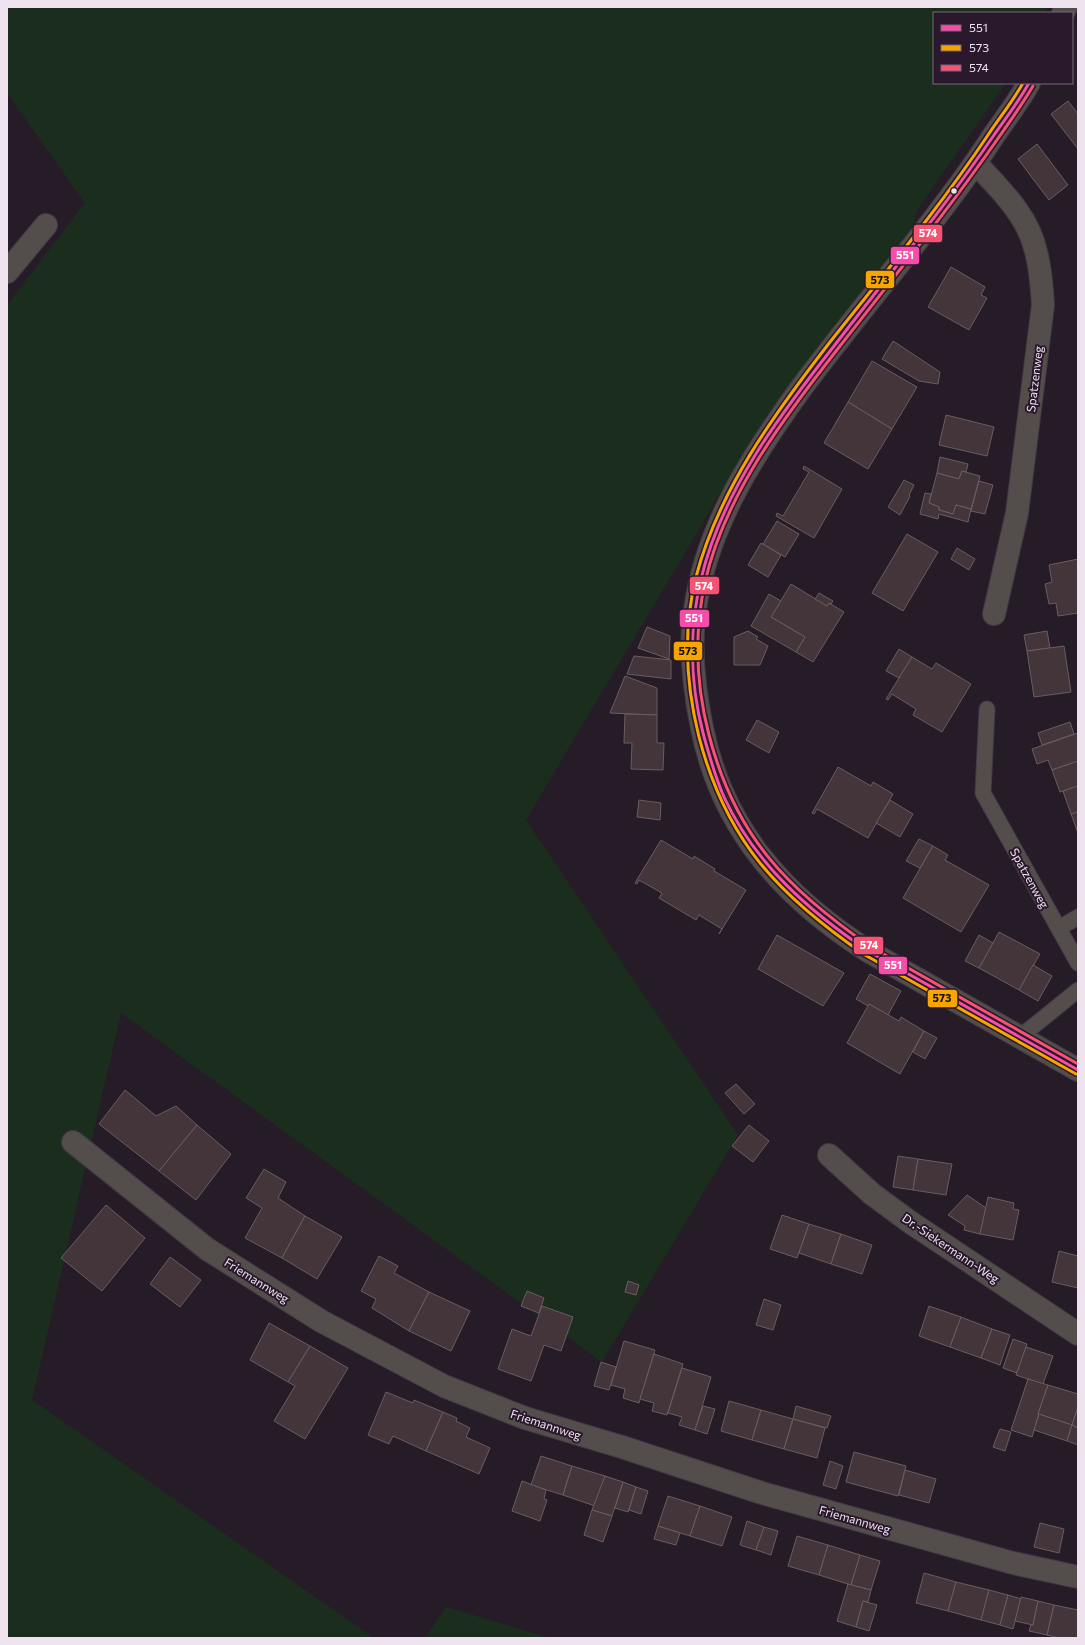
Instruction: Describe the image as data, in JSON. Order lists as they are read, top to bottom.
{
  "streets": {
    "street": ["Spatzenweg", "Dr.-Siekermann-Weg", "Friemannweg"]
  },
  "lines": ["transit line 551", "transit line 573", "transit line 574"],
  "legend": ["551", "573", "574"]
}
